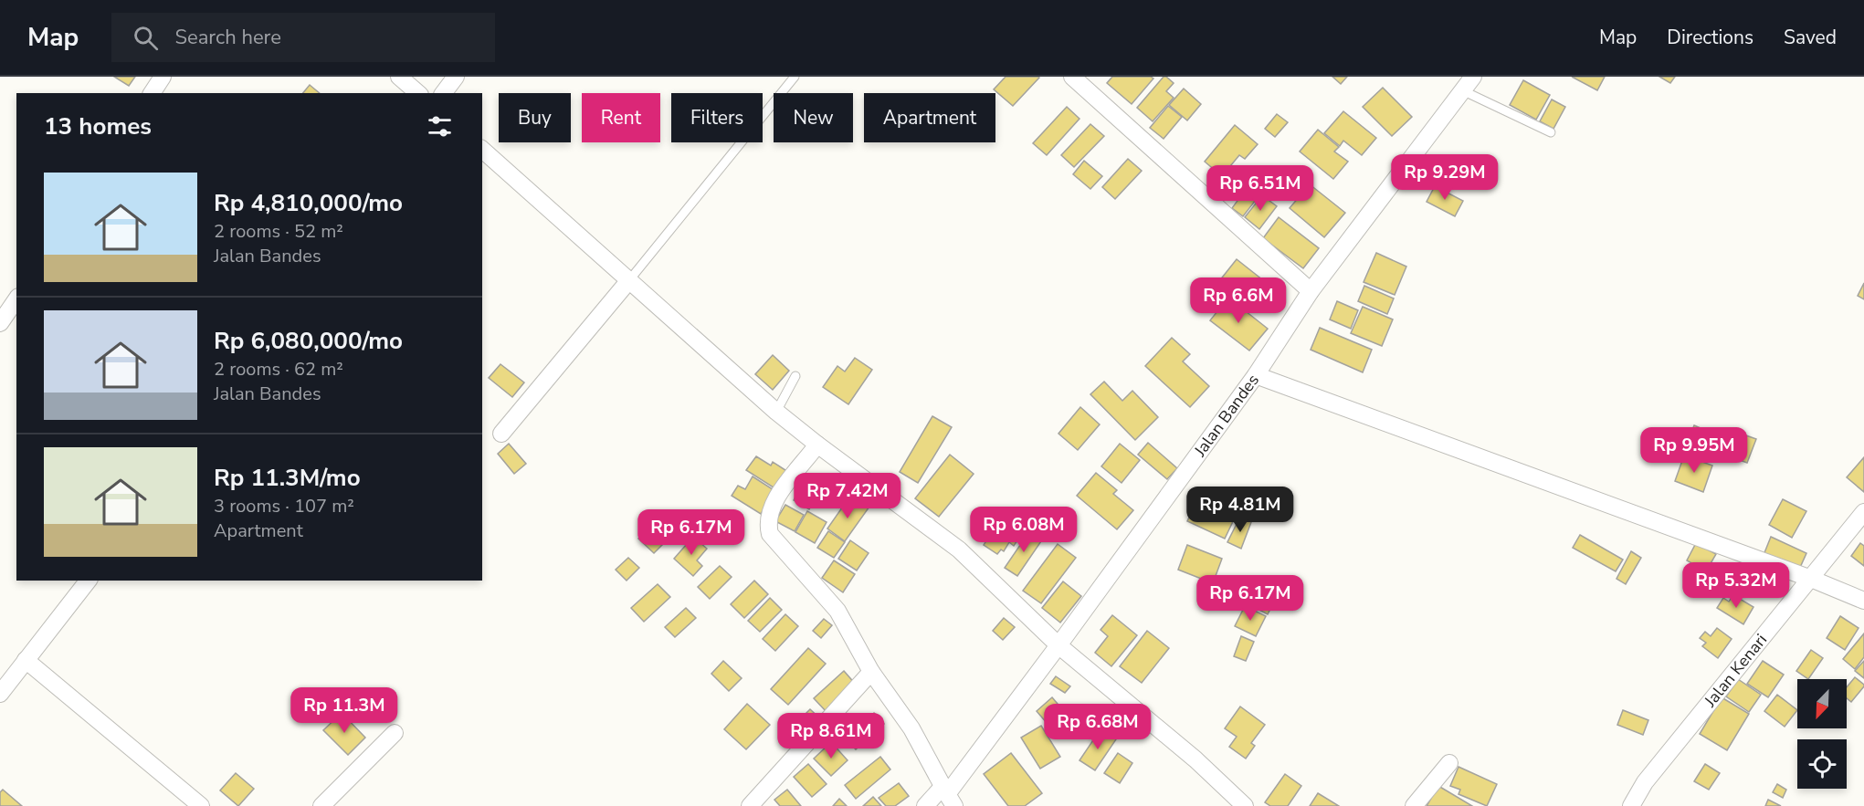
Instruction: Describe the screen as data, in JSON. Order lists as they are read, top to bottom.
{
  "streets": {
    "street": ["Jalan Bandes", "Jalan Kenari"]
  },
  "north": "bottom left",
  "page": {
    "header": "Map",
    "search": "Search here",
    "nav": ["Map", "Directions", "Saved"],
    "chip": [
      "Buy",
      "Rent",
      "Filters",
      "New",
      "Apartment"
    ],
    "heading": "13 homes",
    "price": [
      "Rp 9.29M",
      "Rp 6.51M",
      "Rp 6.6M",
      "Rp 9.95M",
      "Rp 7.42M",
      "Rp 4.81M",
      "Rp 6.08M",
      "Rp 6.17M",
      "Rp 5.32M",
      "Rp 6.17M",
      "Rp 11.3M",
      "Rp 6.68M",
      "Rp 8.61M"
    ],
    "list": [
      {
        "name": "Rp 4,810,000/mo",
        "note": "2 rooms · 52 m² · Jalan Bandes"
      },
      {
        "name": "Rp 6,080,000/mo",
        "note": "2 rooms · 62 m² · Jalan Bandes"
      },
      {
        "name": "Rp 11.3M/mo",
        "note": "3 rooms · 107 m² · Apartment"
      }
    ]
  }
}
